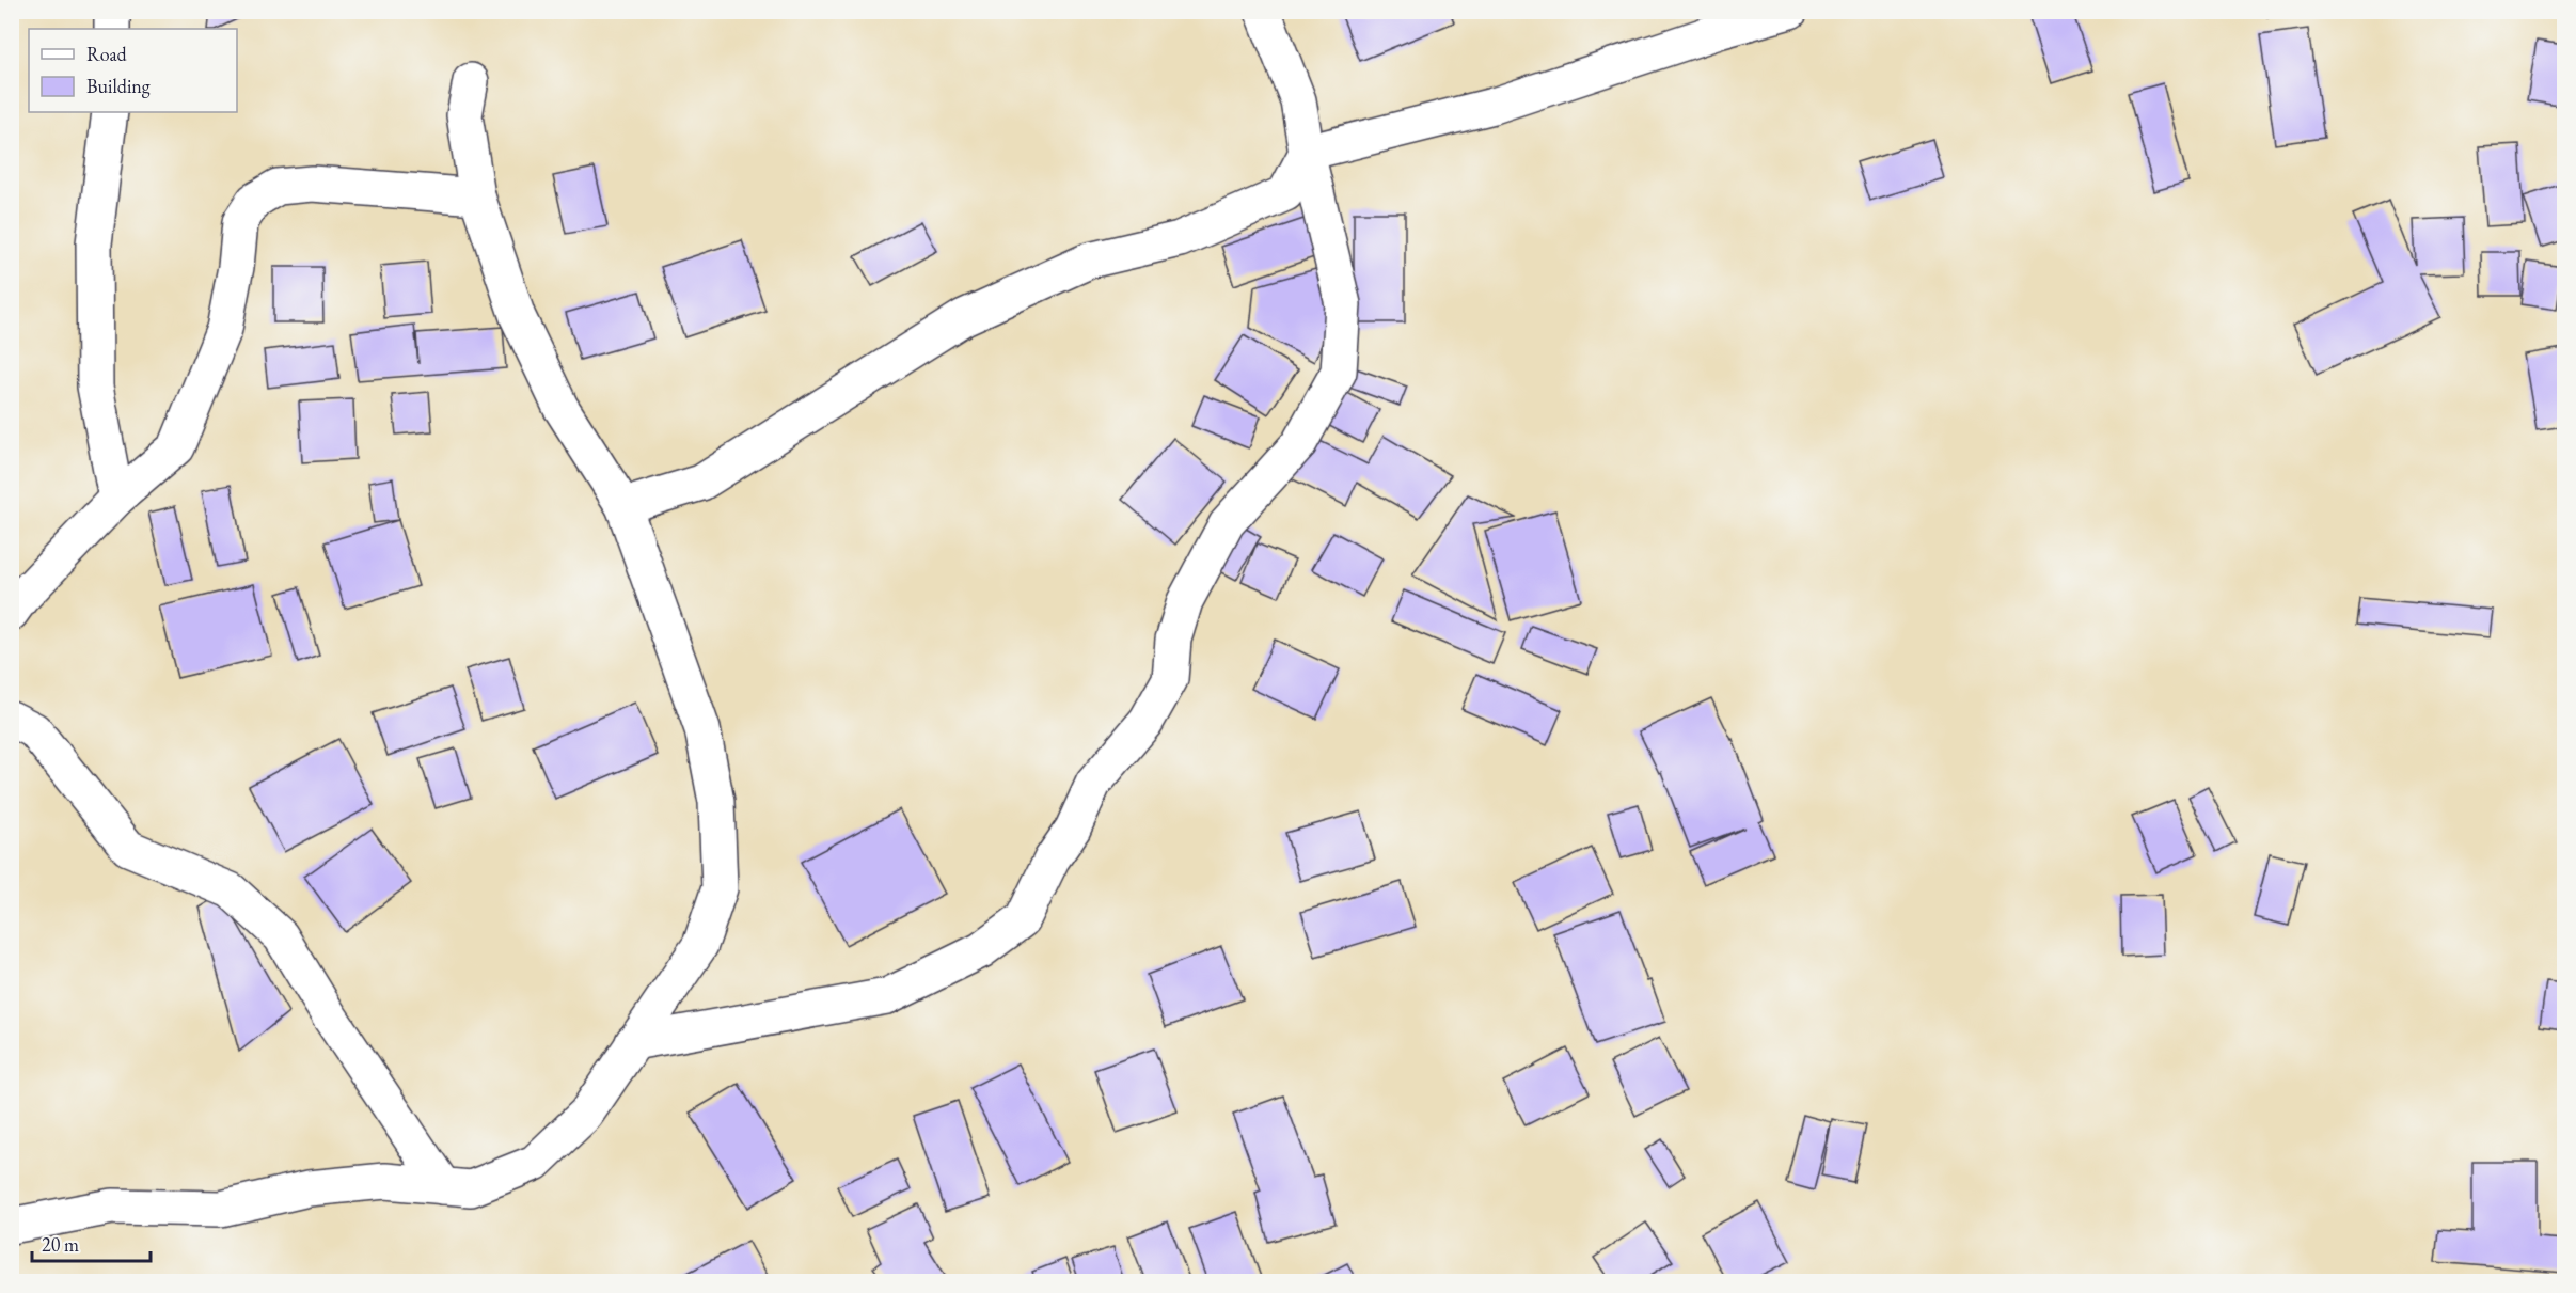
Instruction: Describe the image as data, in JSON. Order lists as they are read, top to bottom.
{
  "legend": ["Road", "Building"],
  "scale_bar": "20 m"
}
